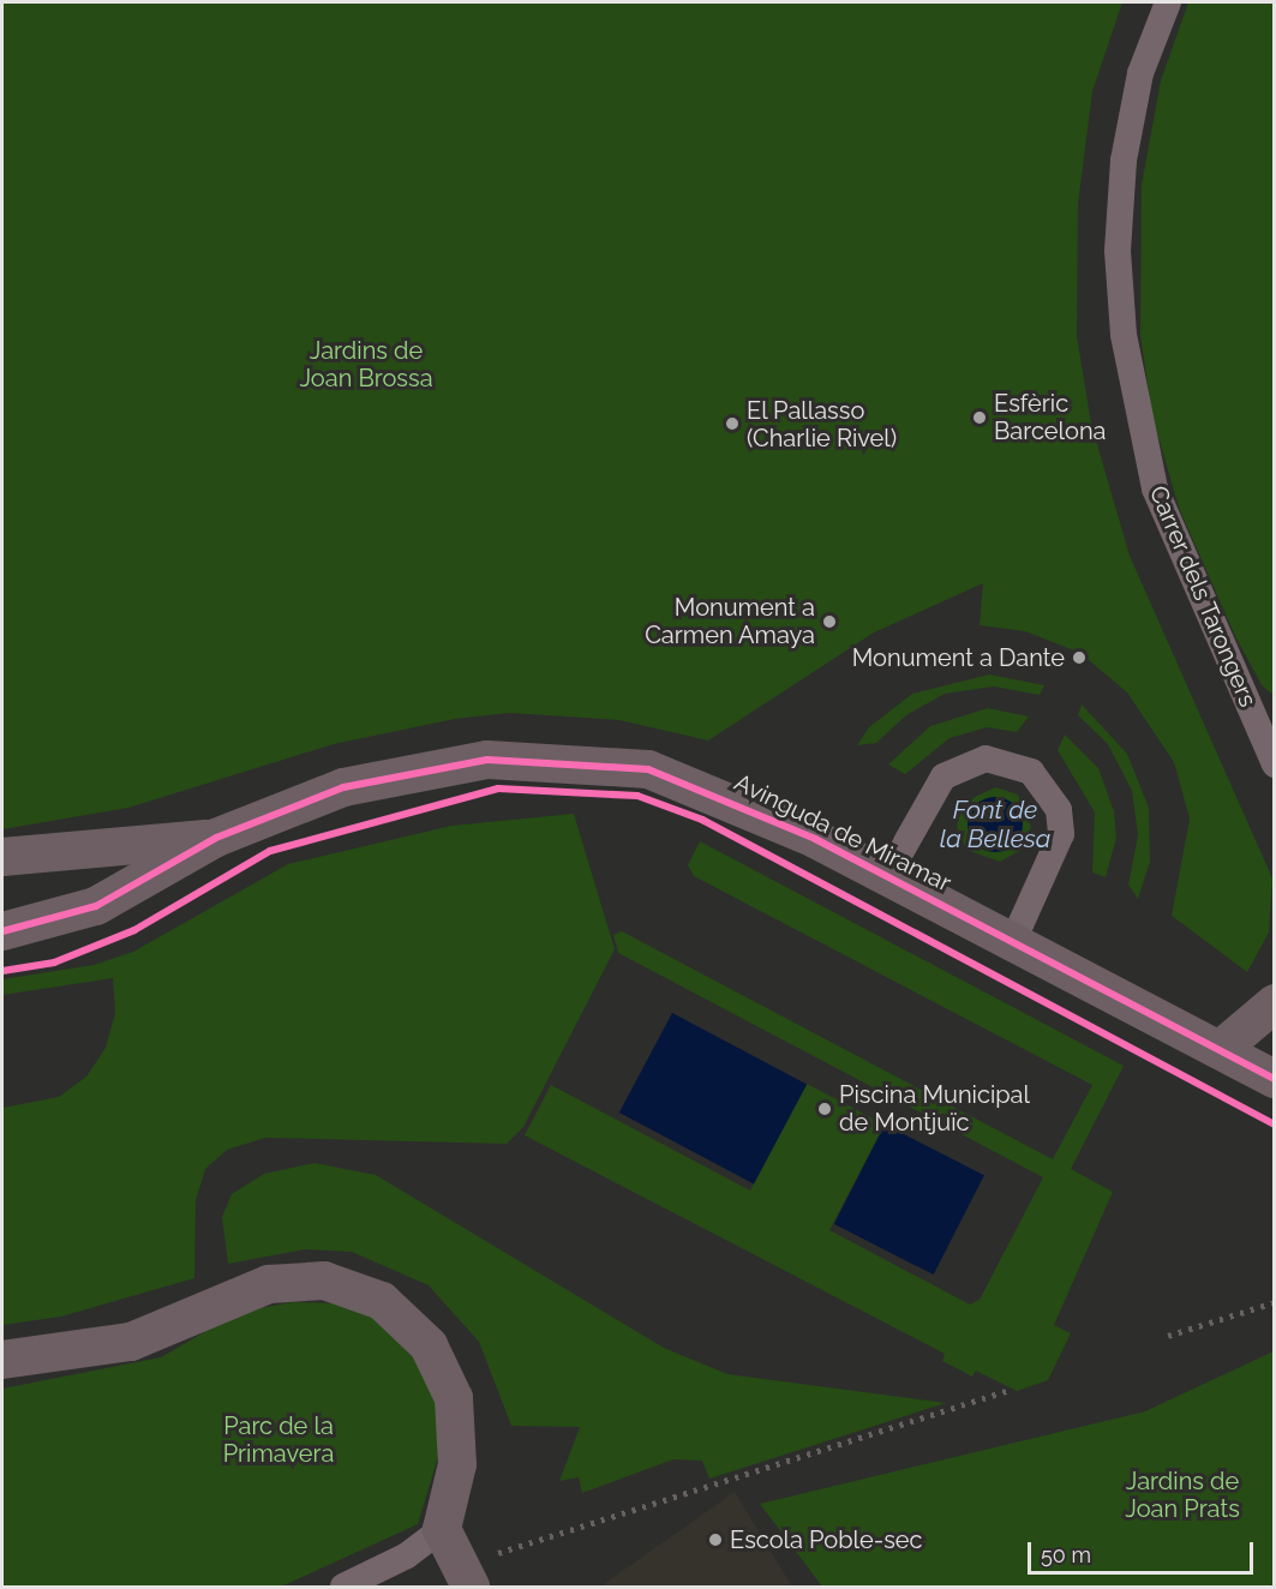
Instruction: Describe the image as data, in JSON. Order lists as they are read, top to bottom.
{
  "streets": {
    "street": ["Carrer dels Tarongers", "Avinguda de Miramar"]
  },
  "water": ["Font de la Bellesa"],
  "parks": ["Jardins de Joan Brossa", "Parc de la Primavera", "Jardins de Joan Prats"],
  "places": [
    "Esfèric Barcelona",
    "El Pallasso (Charlie Rivel)",
    "Monument a Carmen Amaya",
    "Monument a Dante",
    "Piscina Municipal de Montjuïc",
    "Escola Poble-sec"
  ],
  "scale_bar": "50 m"
}
